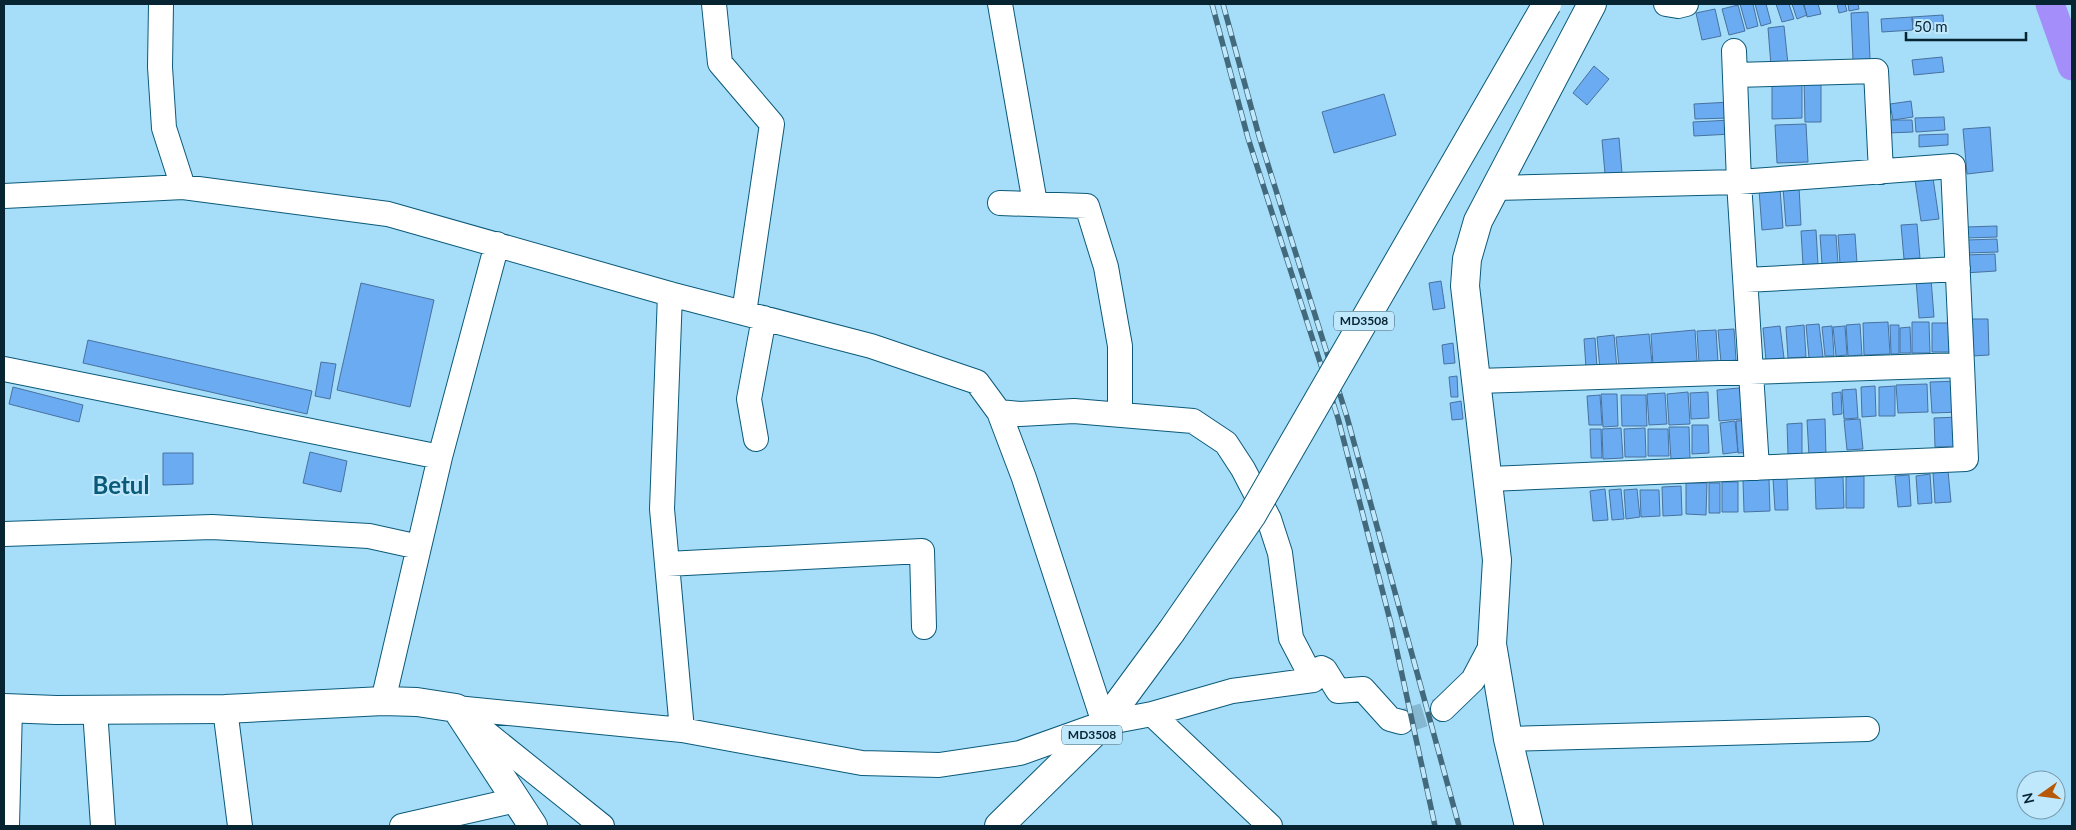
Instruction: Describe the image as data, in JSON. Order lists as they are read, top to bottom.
{
  "streets": {
    "main road": ["MD3508"]
  },
  "districts": ["Betul"],
  "scale_bar": "50 m",
  "north": "left"
}
